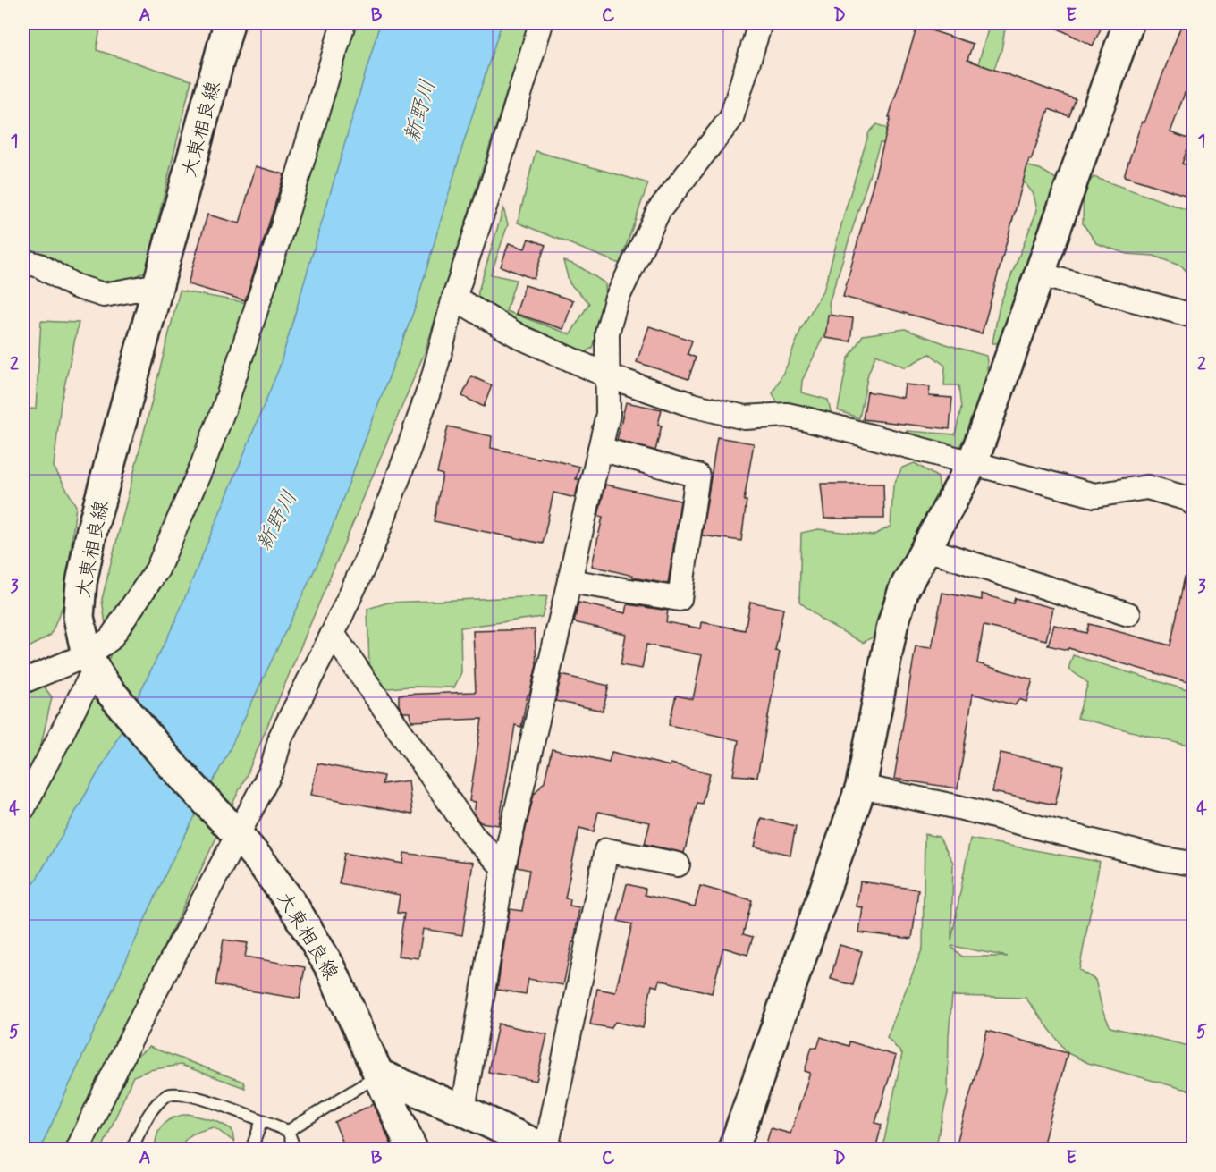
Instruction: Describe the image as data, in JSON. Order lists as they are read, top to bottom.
{
  "streets": {
    "street": ["大東相良線"]
  },
  "water": ["新野川"],
  "grid": {
    "columns": [
      "A",
      "B",
      "C",
      "D",
      "E"
    ],
    "rows": [
      "1",
      "2",
      "3",
      "4",
      "5"
    ]
  }
}
